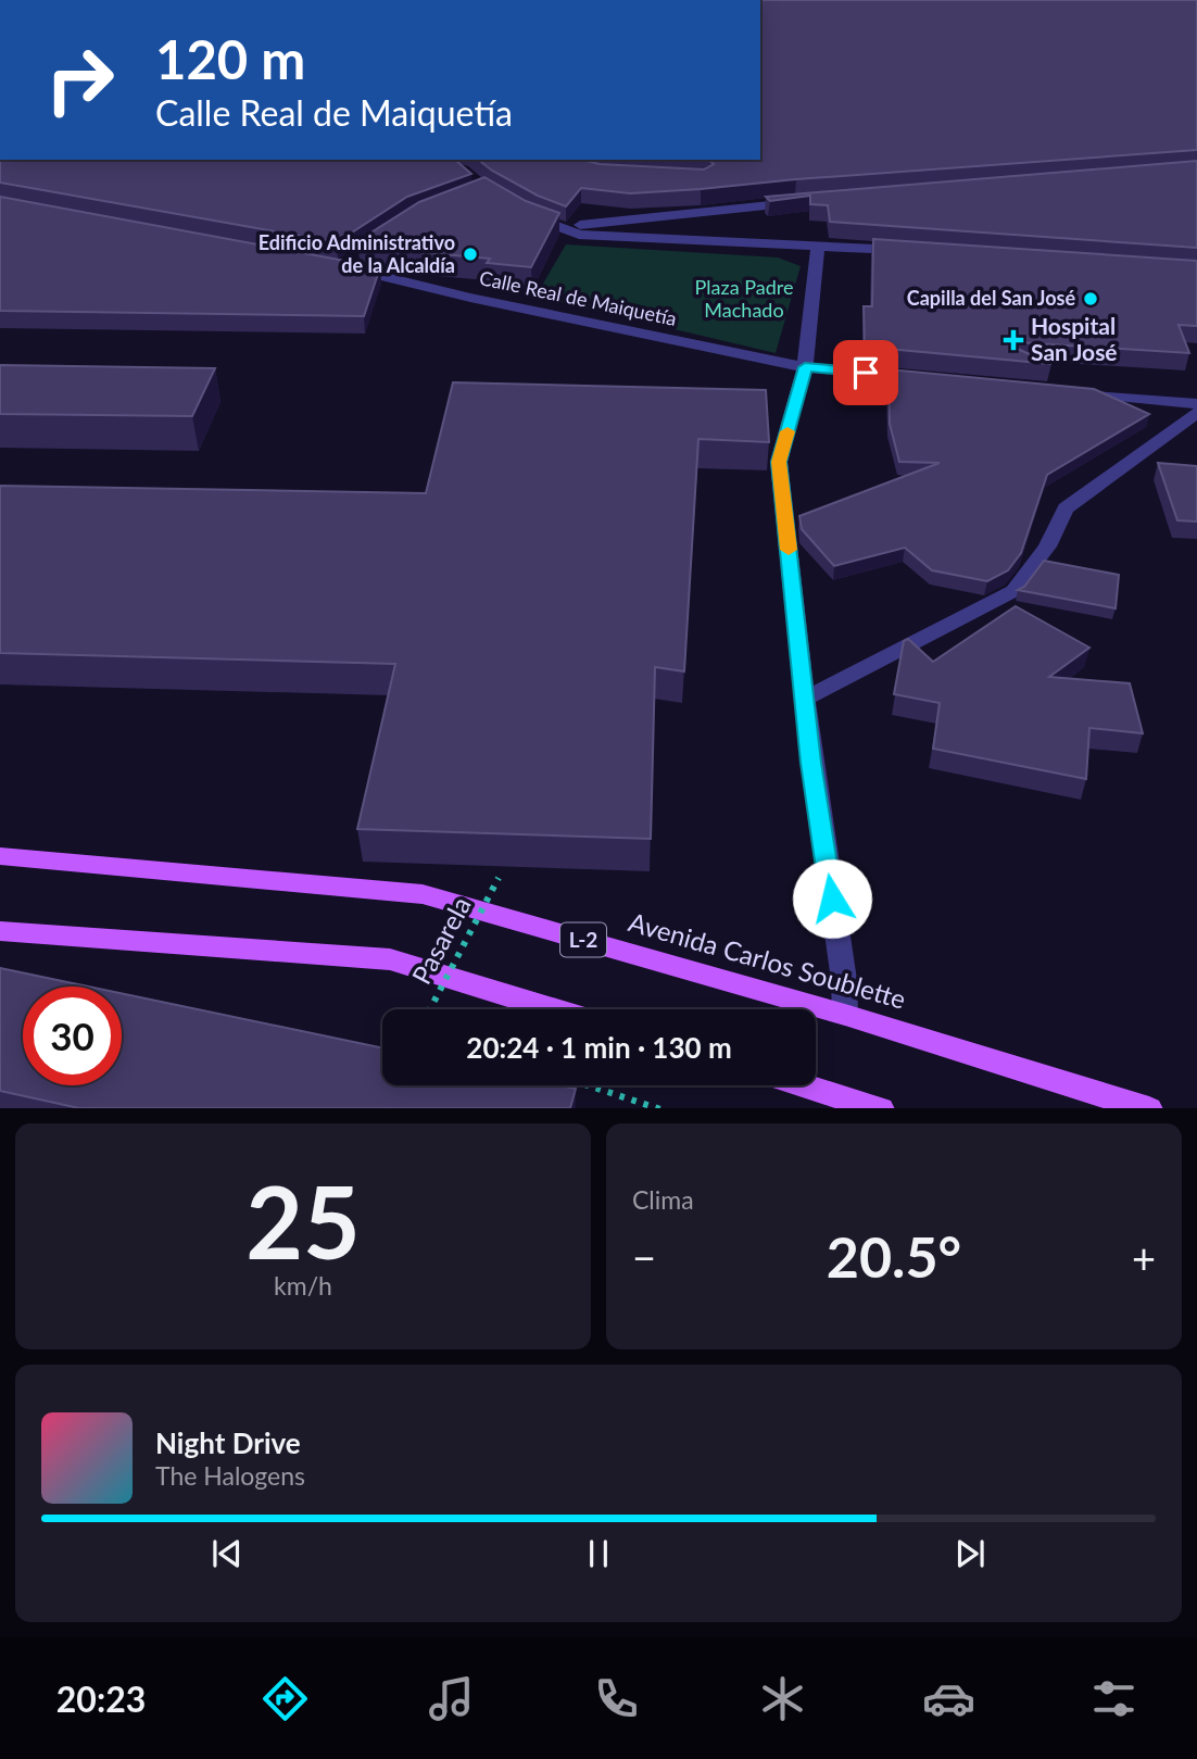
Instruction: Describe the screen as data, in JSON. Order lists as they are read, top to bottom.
{
  "streets": {
    "main road": ["L-2", "Avenida Carlos Soublette"],
    "street": ["Calle Real de Maiquetía"],
    "path": ["Pasarela"]
  },
  "parks": ["Plaza Padre Machado"],
  "places": {
    "other": ["Edificio Administrativo de la Alcaldía", "Capilla del San José"],
    "health": ["Hospital San José"]
  },
  "page": {
    "turn": ["120 m", "Calle Real de Maiquetía"],
    "limit": "30",
    "trip": "20:24 · 1 min · 130 m",
    "tile": [
      ["25", "km/h"],
      "Clima"
    ],
    "heat": ["−", "20.5°", "+"],
    "song": ["Night Drive", "The Halogens"],
    "tabs": "20:23"
  }
}
